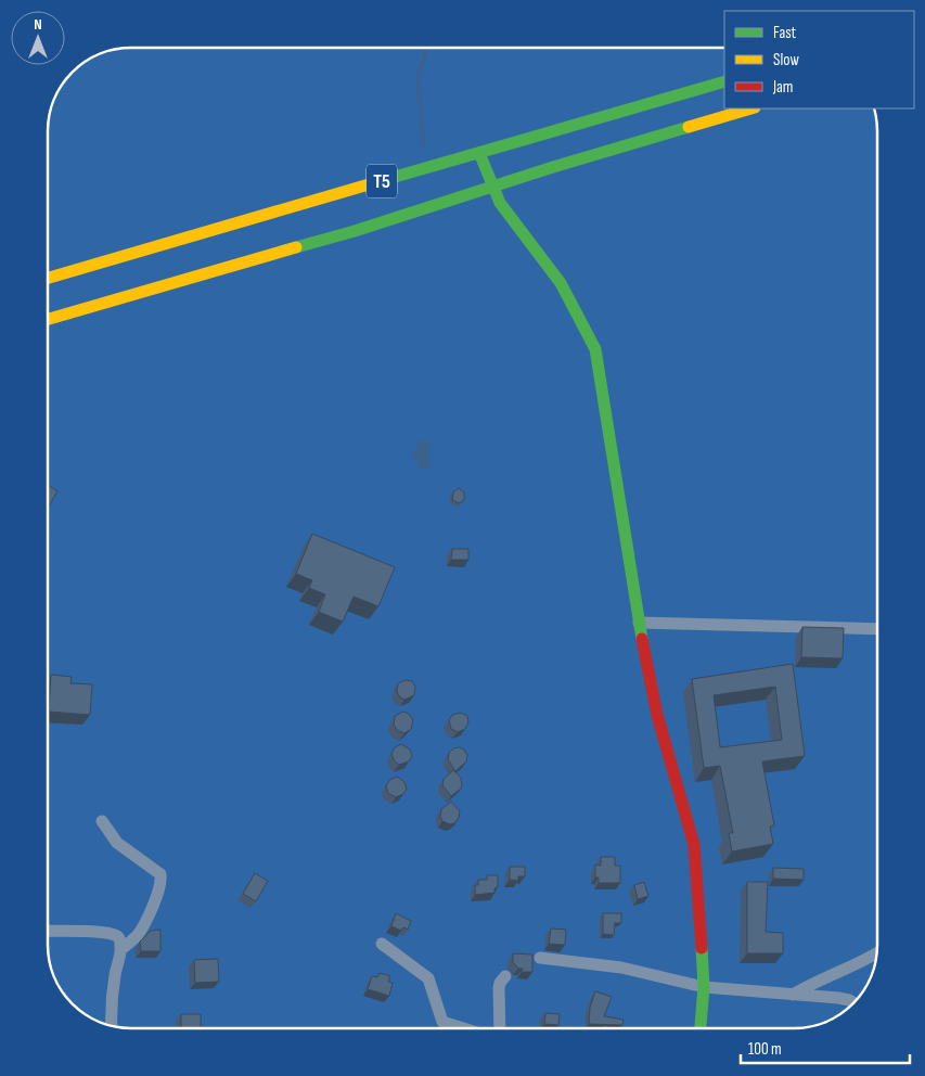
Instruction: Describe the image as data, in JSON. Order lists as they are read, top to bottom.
{
  "streets": {
    "main road": ["T5"]
  },
  "legend": ["Fast", "Slow", "Jam"],
  "scale_bar": "100 m",
  "north": "top"
}
